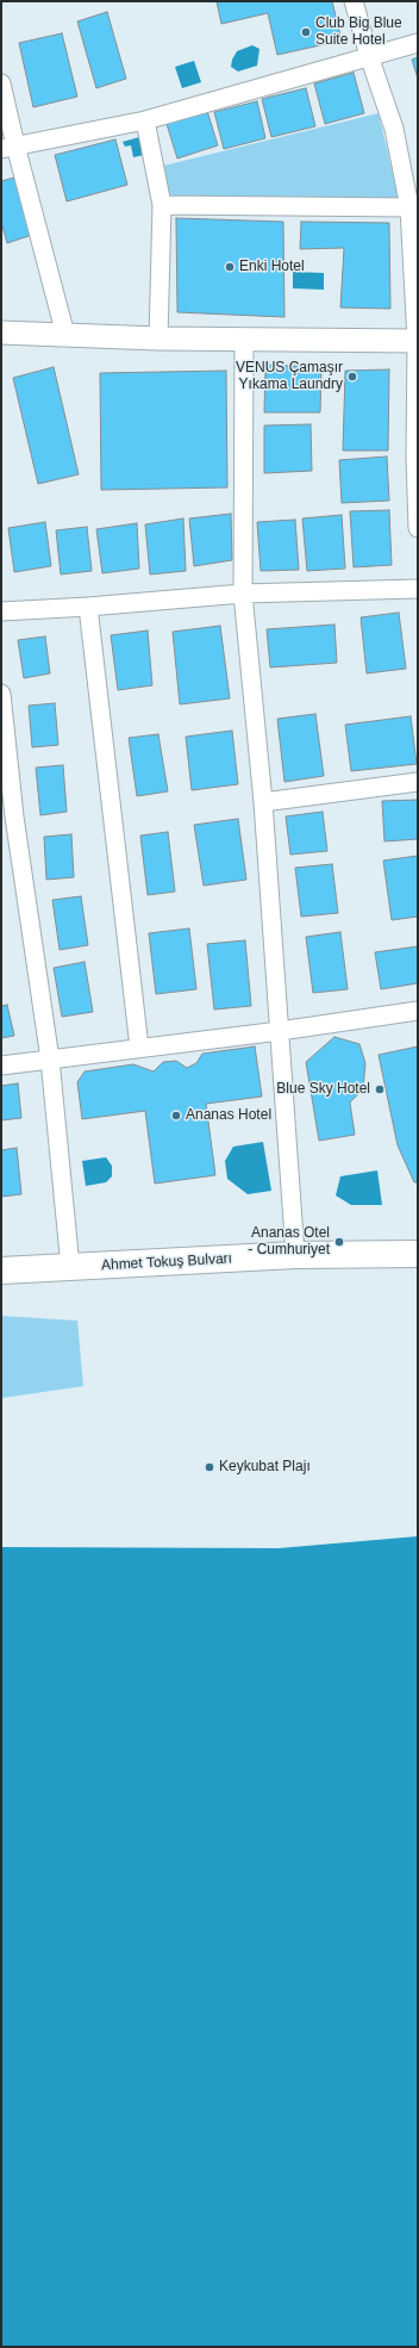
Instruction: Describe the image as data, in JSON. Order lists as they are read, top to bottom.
{
  "streets": {
    "main road": ["Ahmet Tokuş Bulvarı"]
  },
  "places": [
    "Club Big Blue Suite Hotel",
    "Enki Hotel",
    "VENUS Çamaşır Yıkama Laundry",
    "Blue Sky Hotel",
    "Ananas Hotel",
    "Ananas Otel - Cumhuriyet",
    "Keykubat Plajı"
  ]
}
